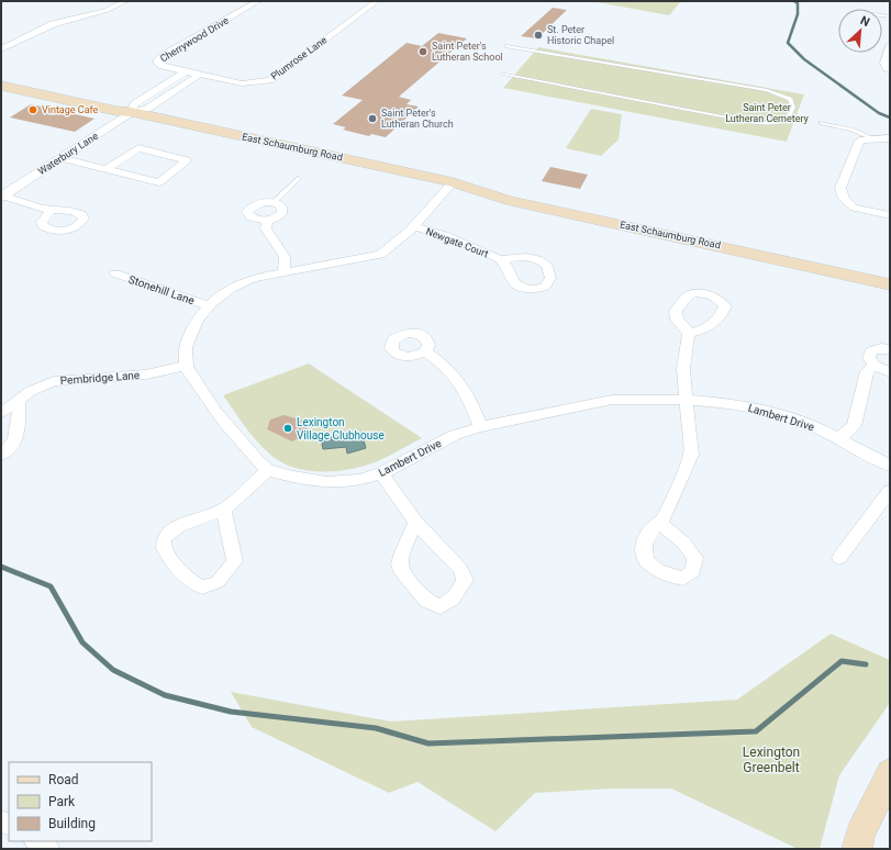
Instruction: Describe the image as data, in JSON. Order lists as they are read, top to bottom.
{
  "streets": {
    "main road": ["East Schaumburg Road"],
    "street": [
      "Cherrywood Drive",
      "Plumrose Lane",
      "Waterbury Lane",
      "Newgate Court",
      "Stonehill Lane",
      "Pembridge Lane",
      "Lambert Drive"
    ]
  },
  "crossings": [
    ["Cherrywood Drive", "Plumrose Lane"],
    ["Cherrywood Drive", "Waterbury Lane"],
    ["Plumrose Lane", "Waterbury Lane"],
    ["East Schaumburg Road", "Waterbury Lane"],
    ["Pembridge Lane", "Lambert Drive"]
  ],
  "parks": ["Saint Peter Lutheran Cemetery", "Lexington Greenbelt"],
  "places": [
    "St. Peter Historic Chapel",
    "Saint Peter's Lutheran School",
    "Vintage Cafe",
    "Saint Peter's Lutheran Church",
    "Lexington Village Clubhouse"
  ],
  "legend": ["Road", "Park", "Building"],
  "north": "top right"
}
